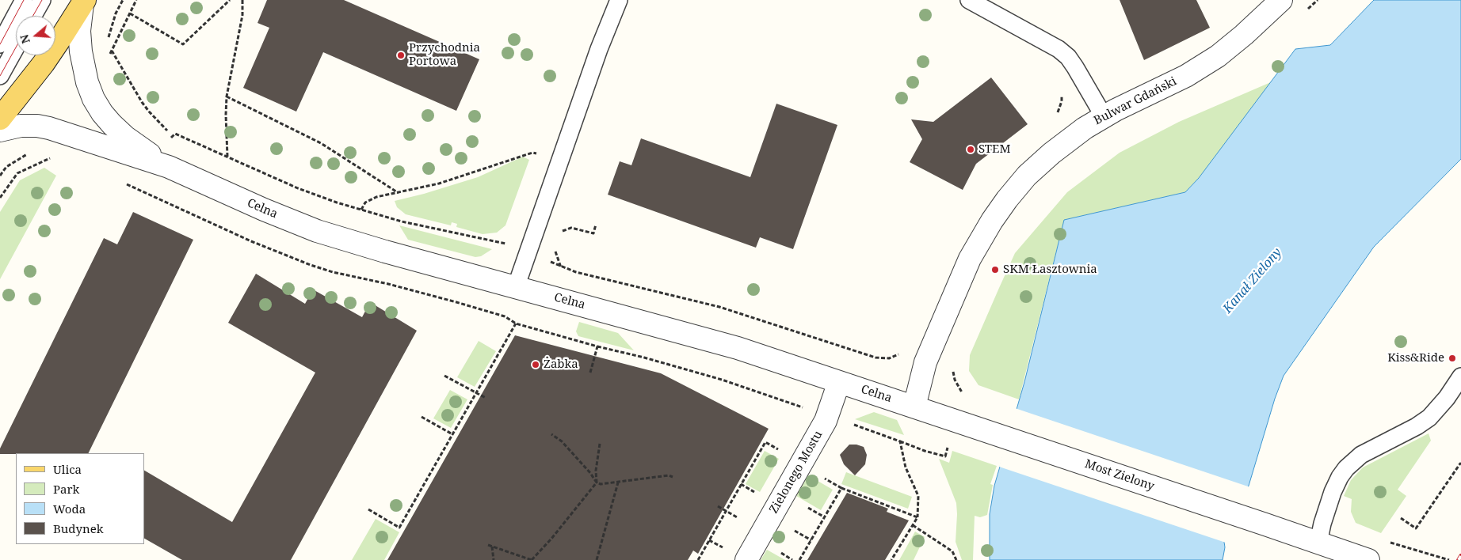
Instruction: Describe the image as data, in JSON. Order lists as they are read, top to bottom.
{
  "streets": {
    "street": [
      "Bulwar Gdański",
      "Celna",
      "Zielonego Mostu",
      "Most Zielony"
    ]
  },
  "crossings": [
    ["Bulwar Gdański", "Celna"],
    ["Celna", "Zielonego Mostu"],
    ["Celna", "Most Zielony"]
  ],
  "water": ["Kanał Zielony"],
  "places": [
    "Przychodnia Portowa",
    "STEM",
    "SKM Łasztownia",
    "Kiss&Ride",
    "Żabka"
  ],
  "legend": [
    "Ulica",
    "Park",
    "Woda",
    "Budynek"
  ],
  "north": "left"
}
